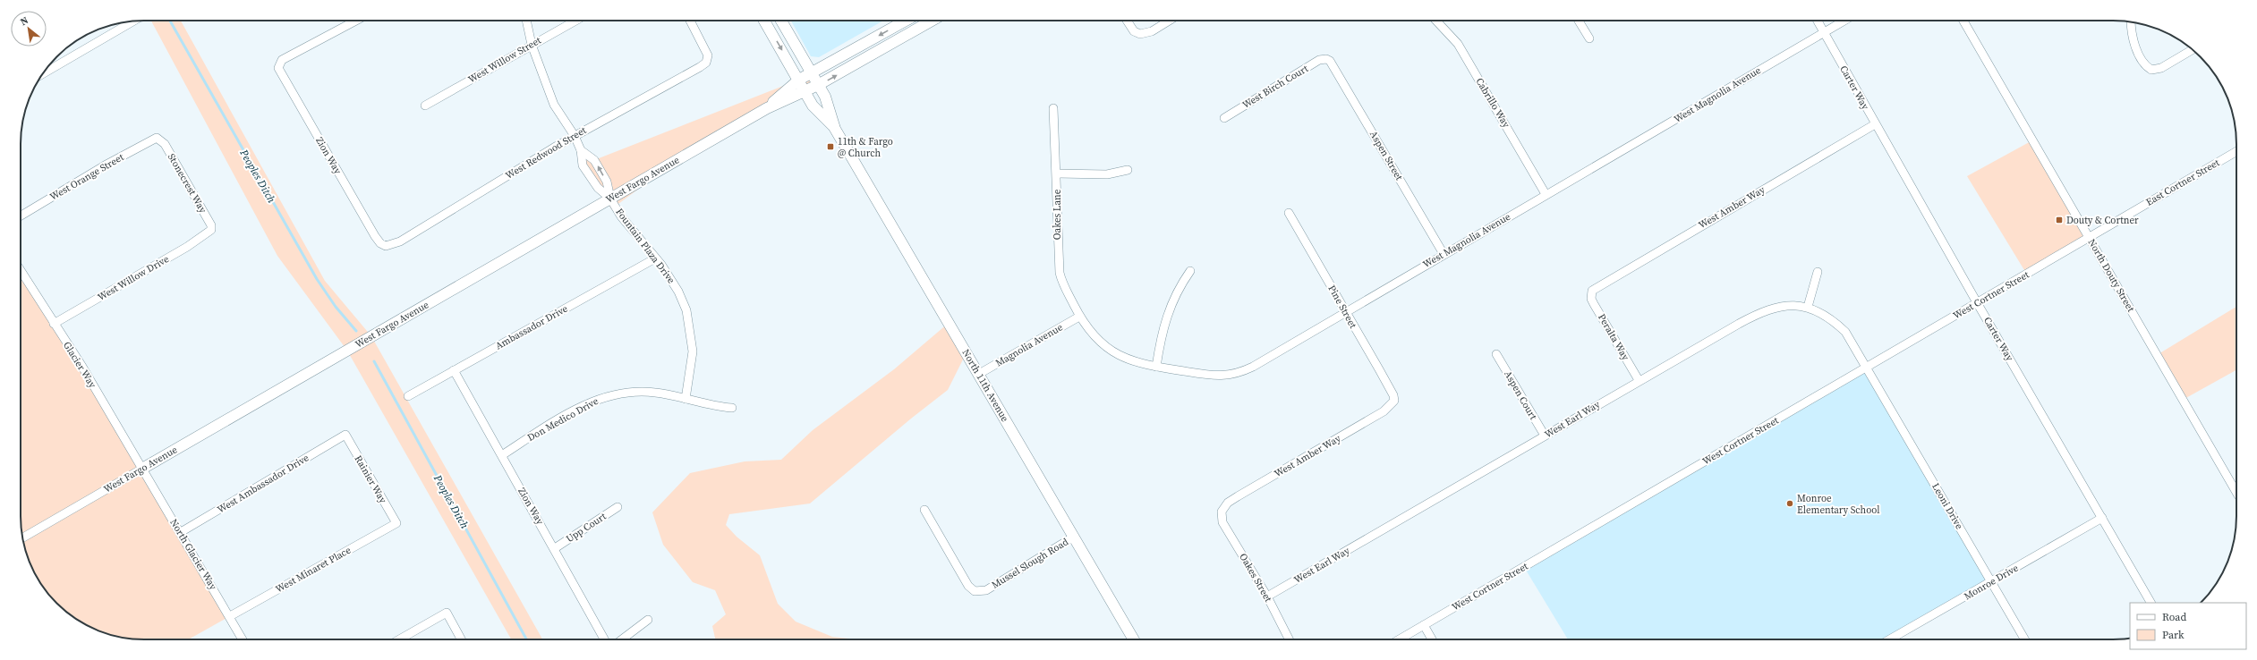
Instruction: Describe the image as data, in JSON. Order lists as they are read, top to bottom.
{
  "streets": {
    "main road": ["West Fargo Avenue", "North 11th Avenue"],
    "street": [
      "West Willow Street",
      "West Birch Court",
      "Carter Way",
      "West Magnolia Avenue",
      "Cabrillo Way",
      "West Redwood Street",
      "Zion Way",
      "Aspen Street",
      "West Orange Street",
      "East Cortner Street",
      "Stonecrest Way",
      "West Amber Way",
      "Oakes Lane",
      "Fountain Plaza Drive",
      "North Douty Street",
      "West Willow Drive",
      "West Cortner Street",
      "Pine Street",
      "Ambassador Drive",
      "Peralta Way",
      "Magnolia Avenue",
      "Glacier Way",
      "Aspen Court",
      "Don Medico Drive",
      "West Earl Way",
      "Rainier Way",
      "West Ambassador Drive",
      "Leoni Drive",
      "Upp Court",
      "North Glacier Way",
      "Mussel Slough Road",
      "West Minaret Place",
      "Oakes Street",
      "Monroe Drive"
    ]
  },
  "crossings": [
    ["West Willow Street", "Fountain Plaza Drive"],
    ["West Birch Court", "Aspen Street"],
    ["Carter Way", "West Magnolia Avenue"],
    ["Carter Way", "West Amber Way"],
    ["Carter Way", "West Cortner Street"],
    ["Carter Way", "Monroe Drive"],
    ["West Magnolia Avenue", "Cabrillo Way"],
    ["West Magnolia Avenue", "Aspen Street"],
    ["West Magnolia Avenue", "Oakes Lane"],
    ["West Magnolia Avenue", "Pine Street"],
    ["West Magnolia Avenue", "Magnolia Avenue"],
    ["West Redwood Street", "Zion Way"],
    ["West Redwood Street", "Fountain Plaza Drive"],
    ["Zion Way", "Ambassador Drive"],
    ["Zion Way", "Don Medico Drive"],
    ["Zion Way", "Upp Court"],
    ["West Orange Street", "Stonecrest Way"],
    ["West Fargo Avenue", "Fountain Plaza Drive"],
    ["West Fargo Avenue", "Glacier Way"],
    ["West Fargo Avenue", "North 11th Avenue"],
    ["West Fargo Avenue", "North Glacier Way"],
    ["East Cortner Street", "North Douty Street"],
    ["East Cortner Street", "West Cortner Street"],
    ["Stonecrest Way", "West Willow Drive"],
    ["West Amber Way", "Pine Street"],
    ["West Amber Way", "Peralta Way"],
    ["West Amber Way", "Oakes Street"],
    ["Oakes Lane", "Magnolia Avenue"],
    ["Fountain Plaza Drive", "Ambassador Drive"],
    ["Fountain Plaza Drive", "Don Medico Drive"],
    ["North Douty Street", "West Cortner Street"],
    ["West Willow Drive", "Glacier Way"],
    ["West Cortner Street", "West Earl Way"],
    ["West Cortner Street", "Leoni Drive"],
    ["Peralta Way", "West Earl Way"],
    ["Magnolia Avenue", "North 11th Avenue"],
    ["Glacier Way", "North Glacier Way"],
    ["North 11th Avenue", "Mussel Slough Road"],
    ["Aspen Court", "West Earl Way"],
    ["West Earl Way", "Leoni Drive"],
    ["West Earl Way", "Oakes Street"],
    ["Rainier Way", "West Ambassador Drive"],
    ["Rainier Way", "West Minaret Place"],
    ["West Ambassador Drive", "North Glacier Way"],
    ["Leoni Drive", "Monroe Drive"],
    ["North Glacier Way", "West Minaret Place"]
  ],
  "water": ["Peoples Ditch"],
  "places": {
    "transit": ["11th & Fargo @ Church", "Douty & Cortner"],
    "other": ["Monroe Elementary School"]
  },
  "legend": ["Road", "Park"],
  "north": "top left"
}
